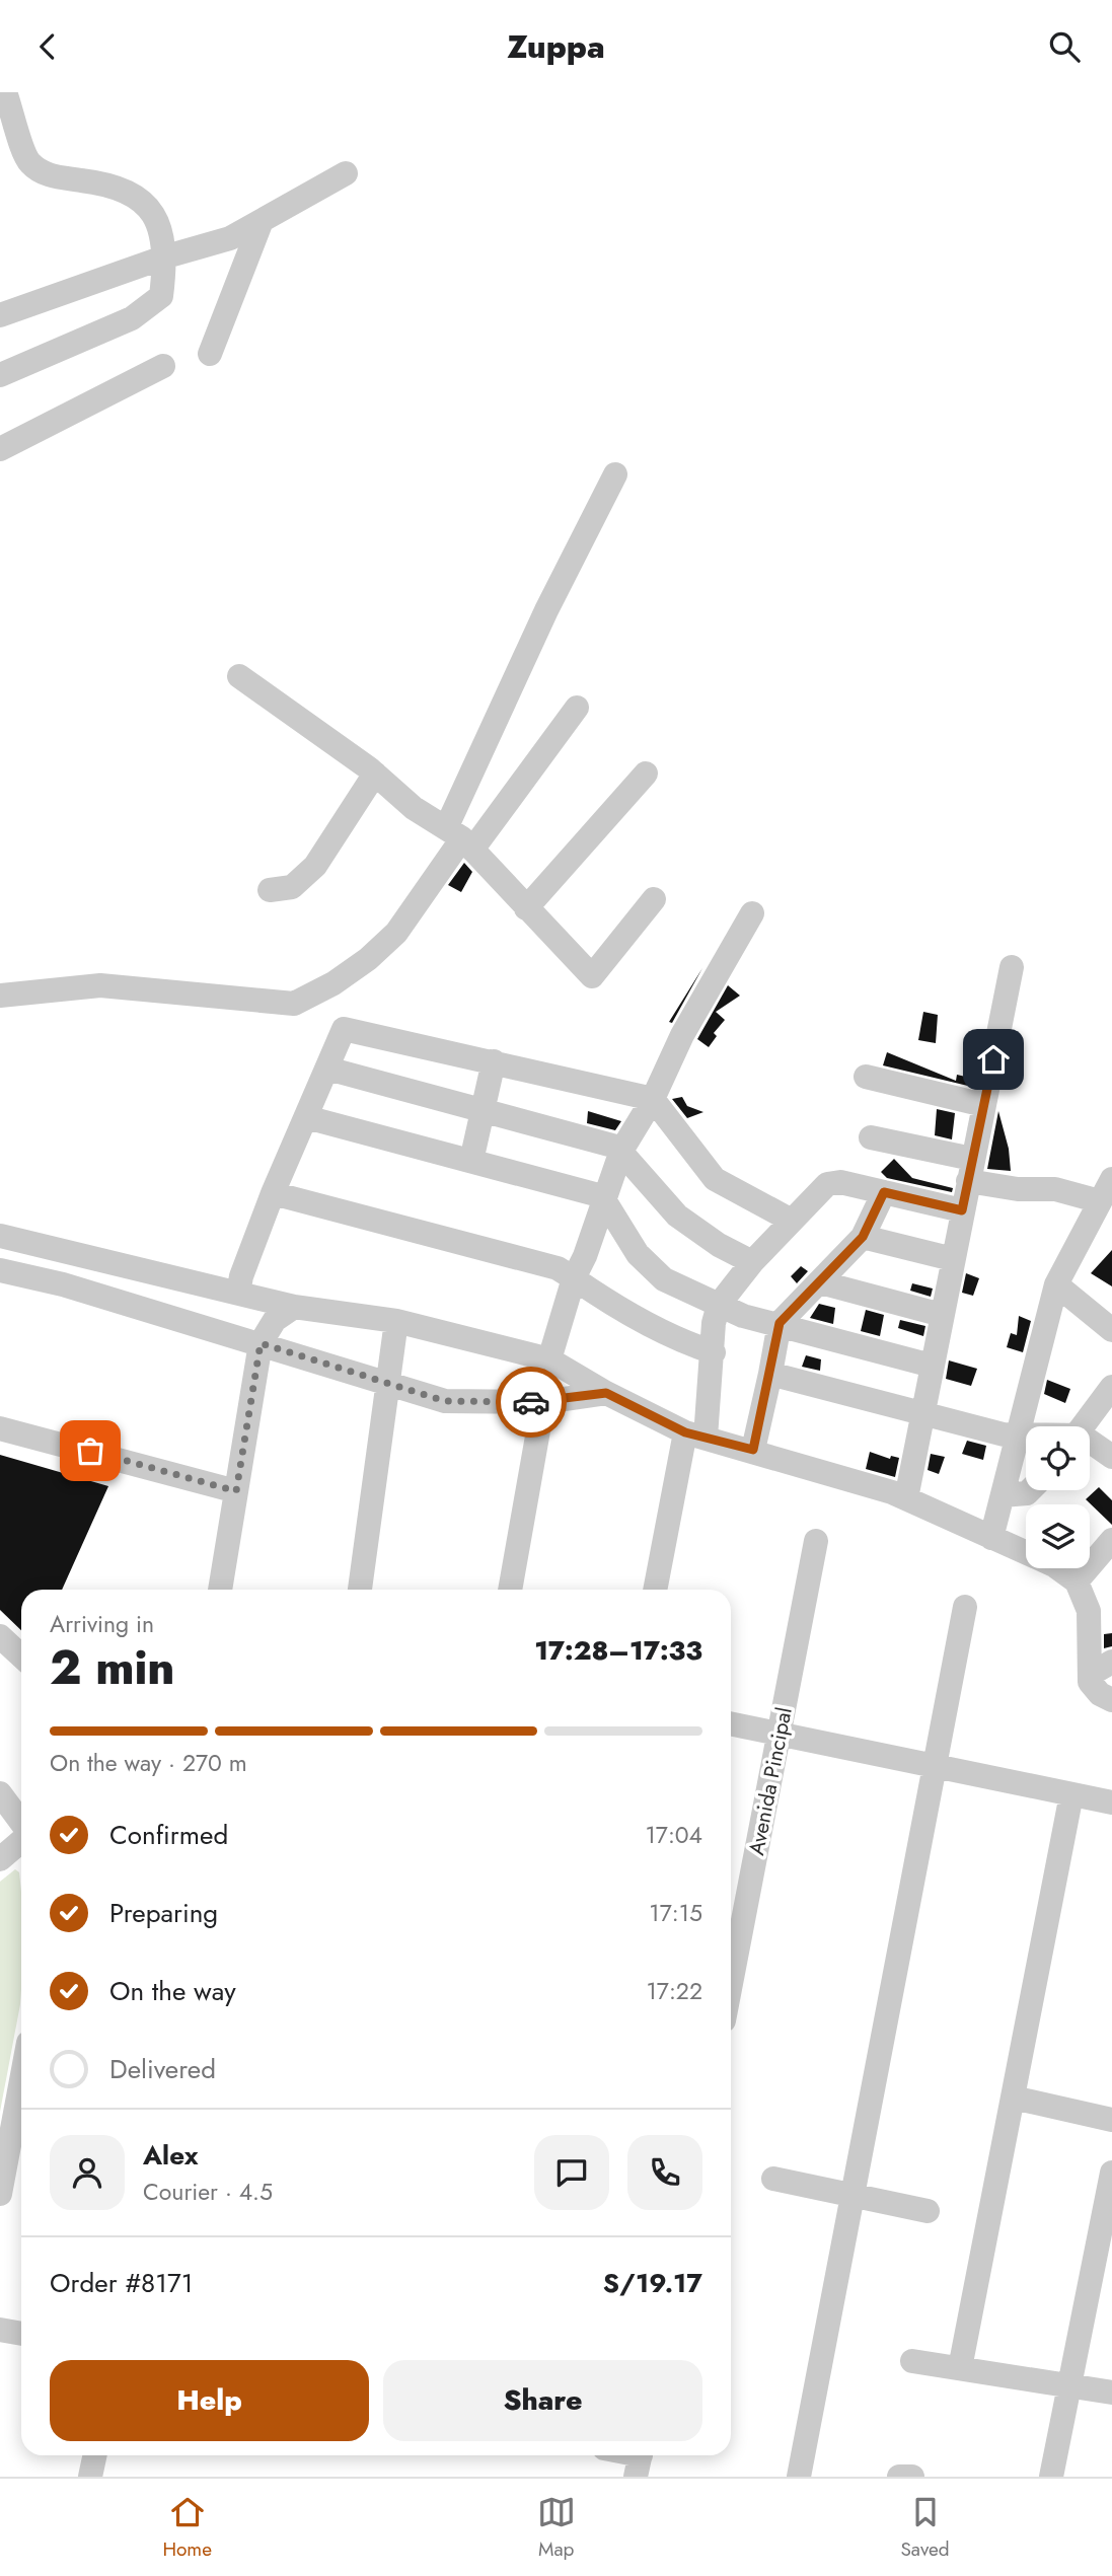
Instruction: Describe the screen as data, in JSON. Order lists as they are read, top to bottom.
{
  "streets": {
    "street": ["Avenida Pincipal"]
  },
  "page": {
    "header": "Zuppa",
    "heading": ["2 min", "Arriving in", "17:28–17:33"],
    "panel": [
      "Alex",
      "Courier · 4.5",
      "Order #8171",
      "S/19.17"
    ],
    "bar": "On the way · 270 m",
    "list": [
      ["Confirmed", "17:04"],
      ["Preparing", "17:15"],
      ["On the way", "17:22"],
      "Delivered"
    ],
    "buttons": ["Help", "Share"],
    "tabs": ["Home", "Map", "Saved"]
  }
}
